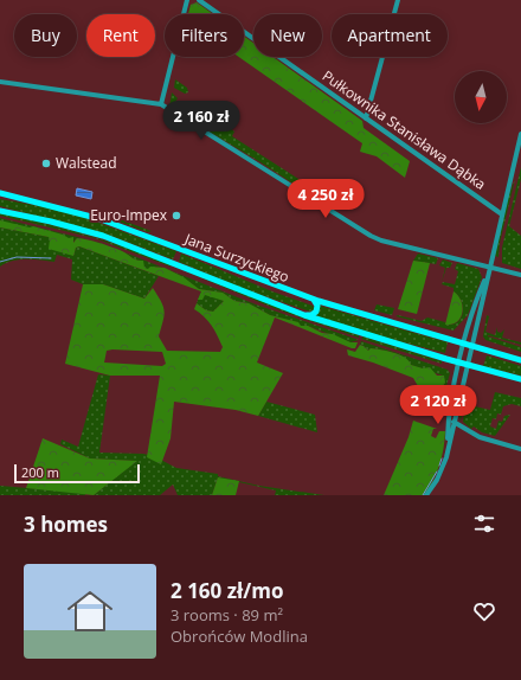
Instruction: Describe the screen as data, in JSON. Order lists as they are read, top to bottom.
{
  "streets": {
    "main road": ["Jana Surzyckiego"],
    "street": ["Pułkownika Stanisława Dąbka"]
  },
  "places": ["Walstead", "Euro-Impex"],
  "scale_bar": "200 m",
  "north": "bottom",
  "page": {
    "chip": [
      "Buy",
      "Rent",
      "Filters",
      "New",
      "Apartment"
    ],
    "price": ["2 160 zł", "4 250 zł", "2 120 zł"],
    "scale": "200 m",
    "heading": "3 homes",
    "list": [
      {
        "name": "2 160 zł/mo",
        "note": "3 rooms · 89 m² · Obrońców Modlina"
      }
    ]
  }
}
